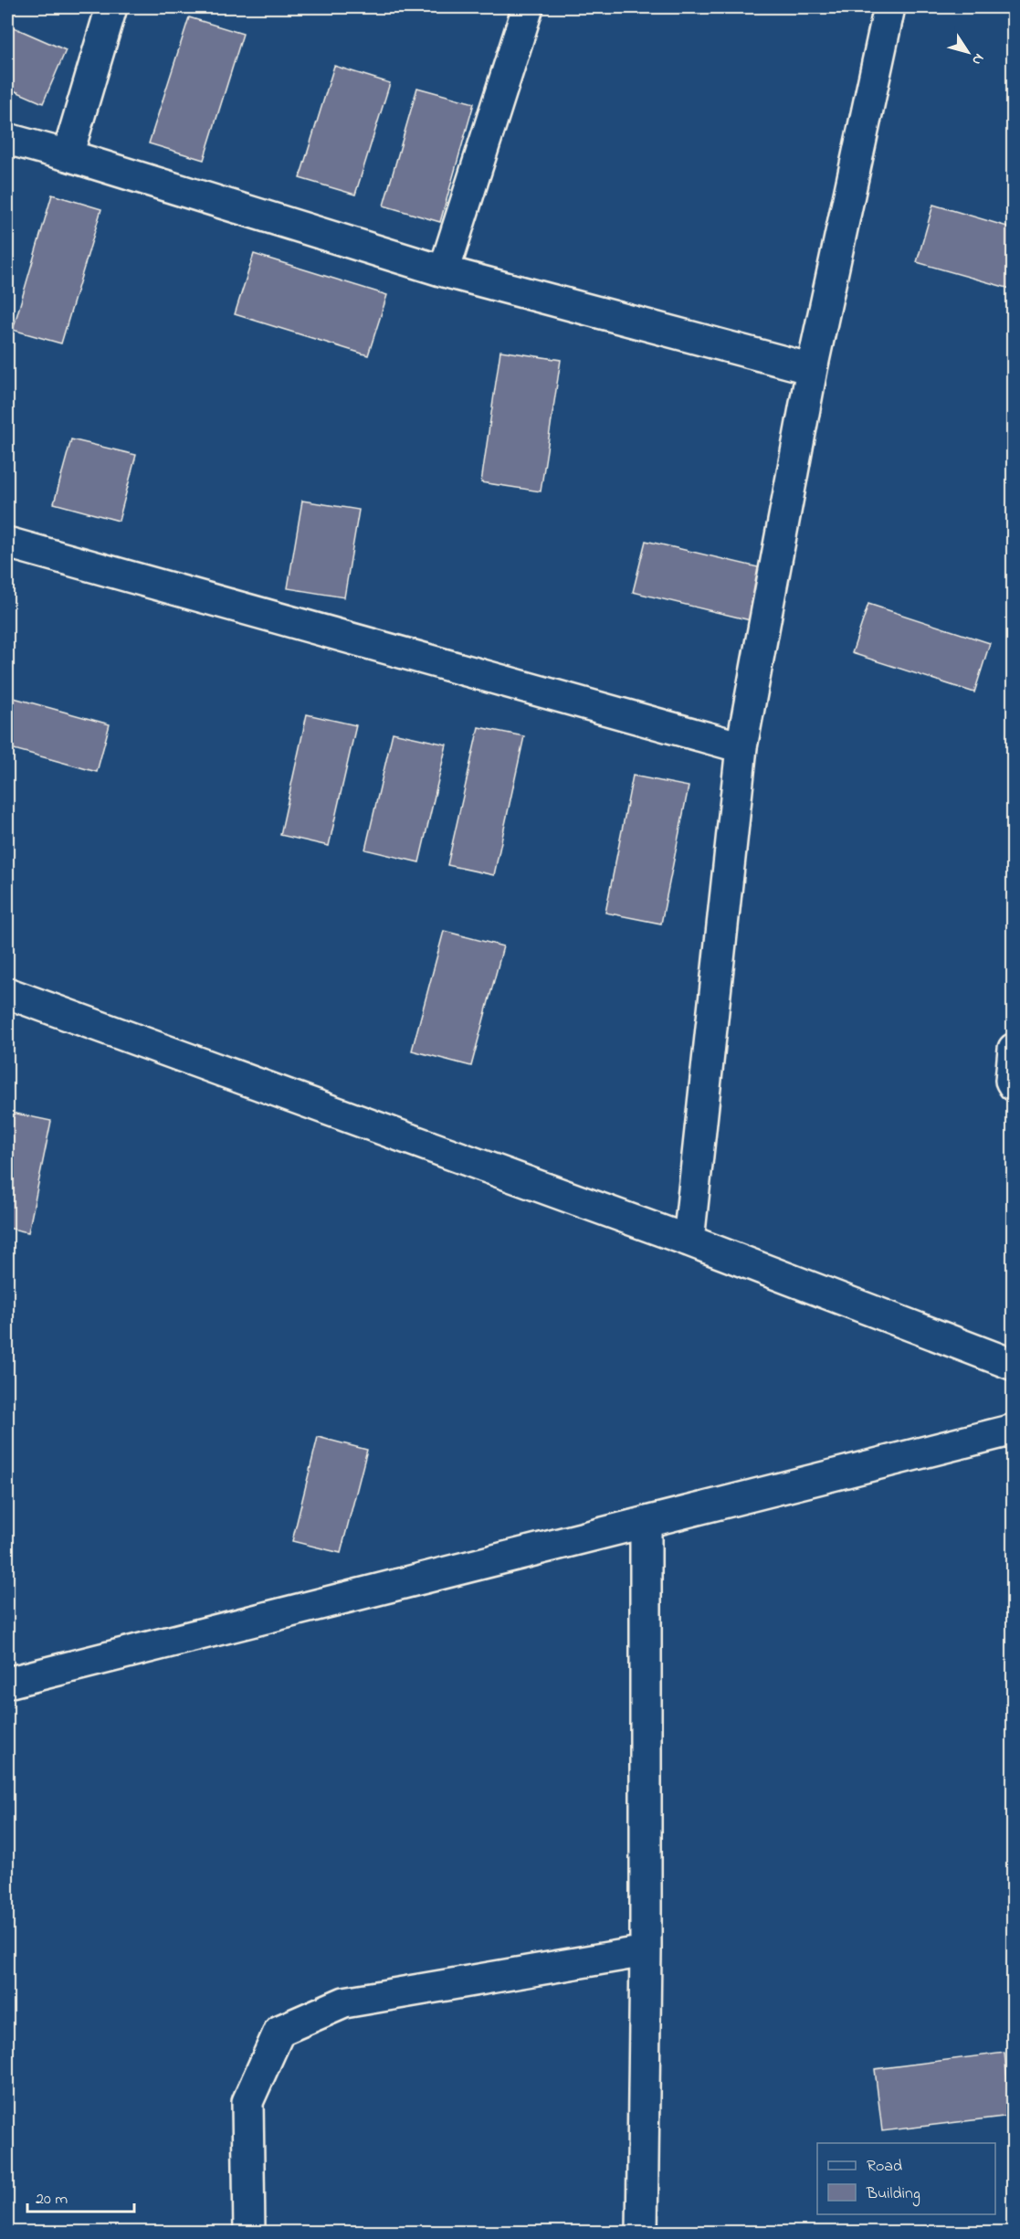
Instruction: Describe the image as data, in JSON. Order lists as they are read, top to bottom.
{
  "legend": ["Road", "Building"],
  "scale_bar": "20 m",
  "north": "bottom right"
}
